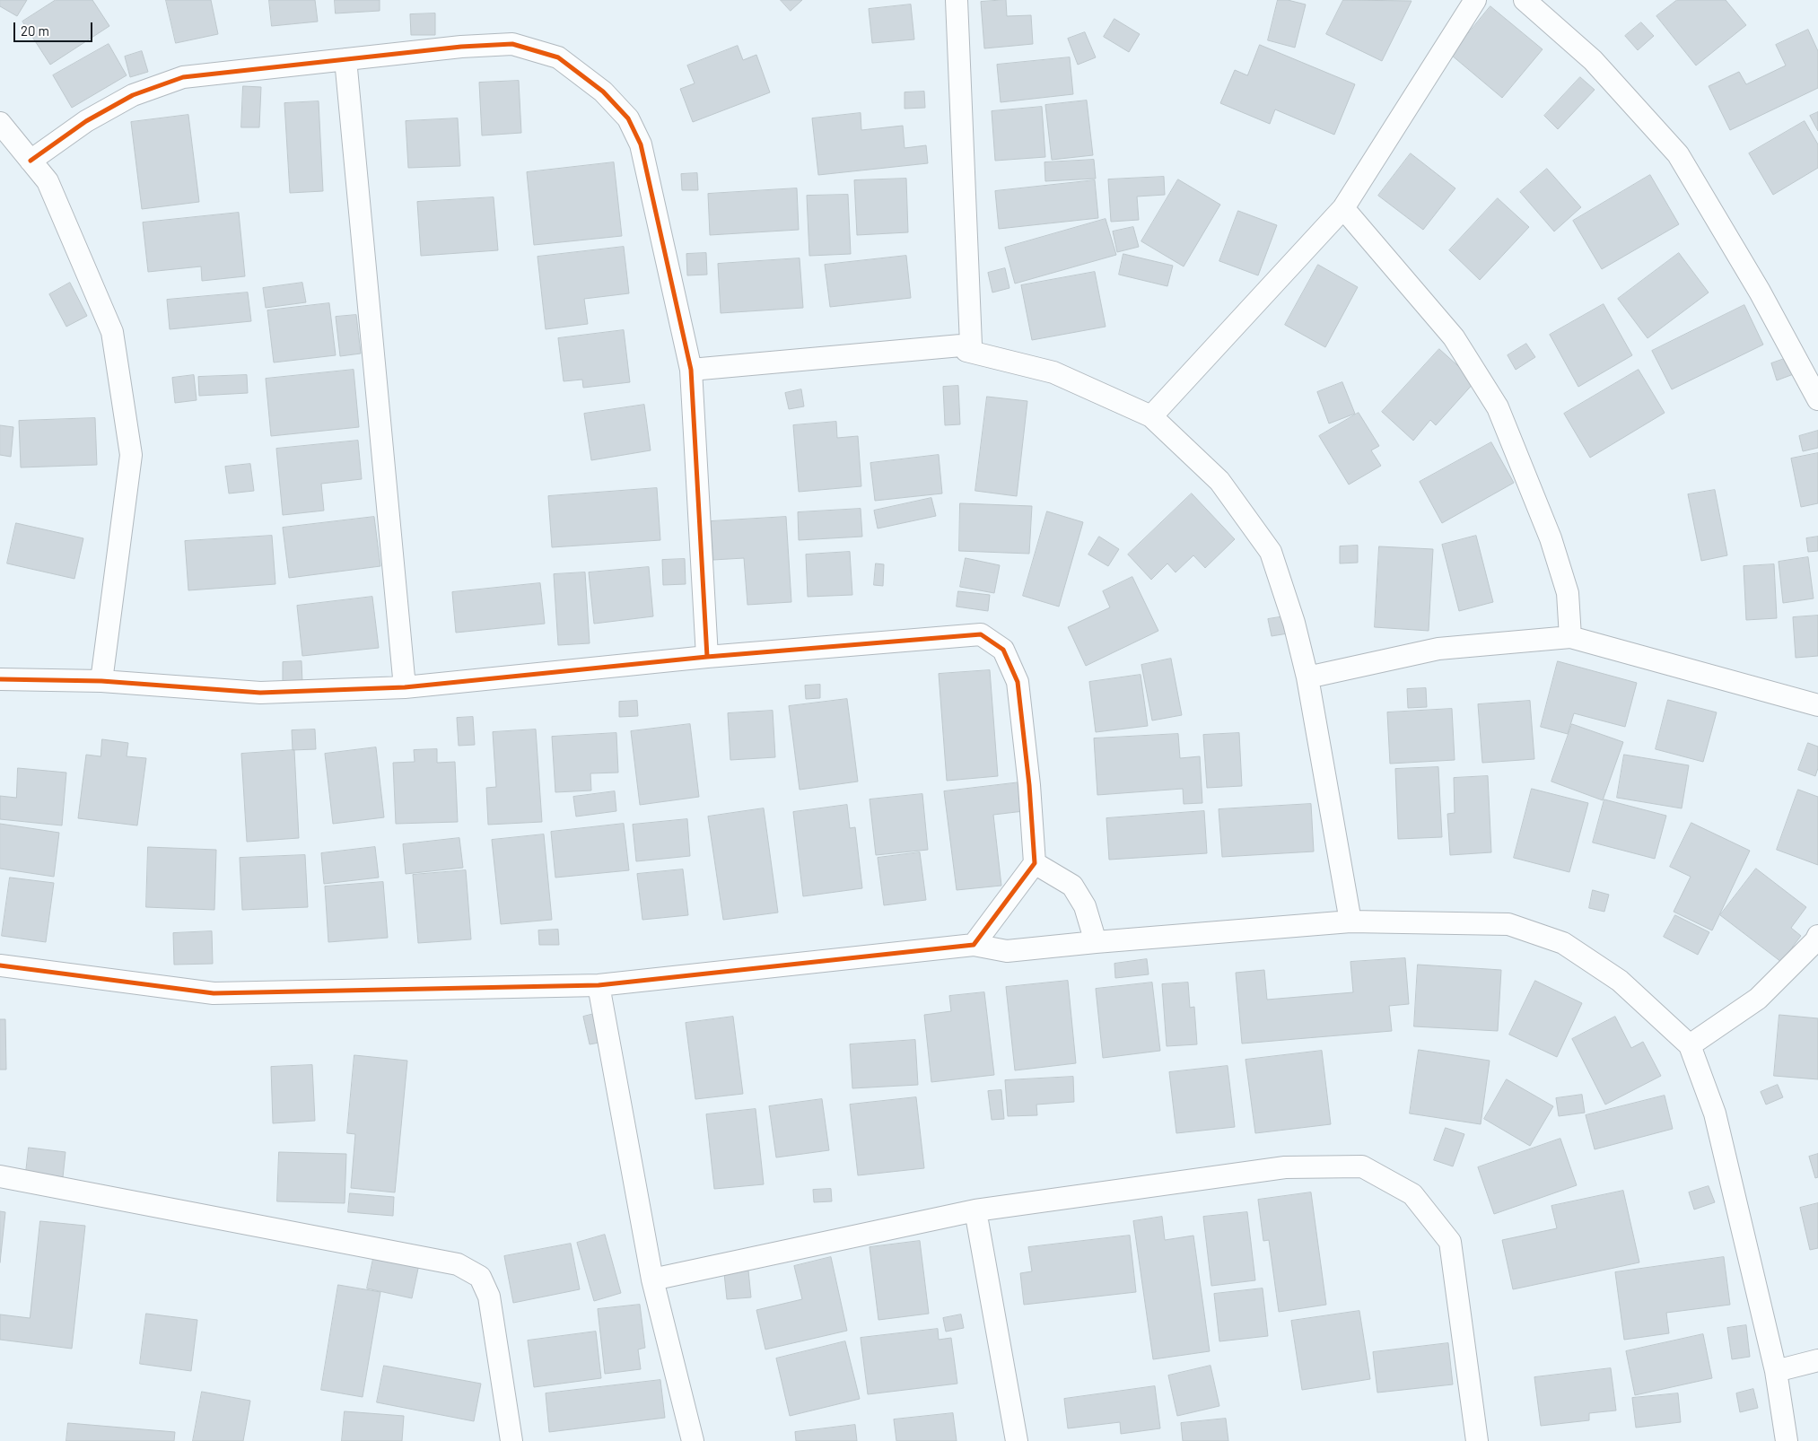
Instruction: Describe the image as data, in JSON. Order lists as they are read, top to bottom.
{
  "scale_bar": "20 m"
}
